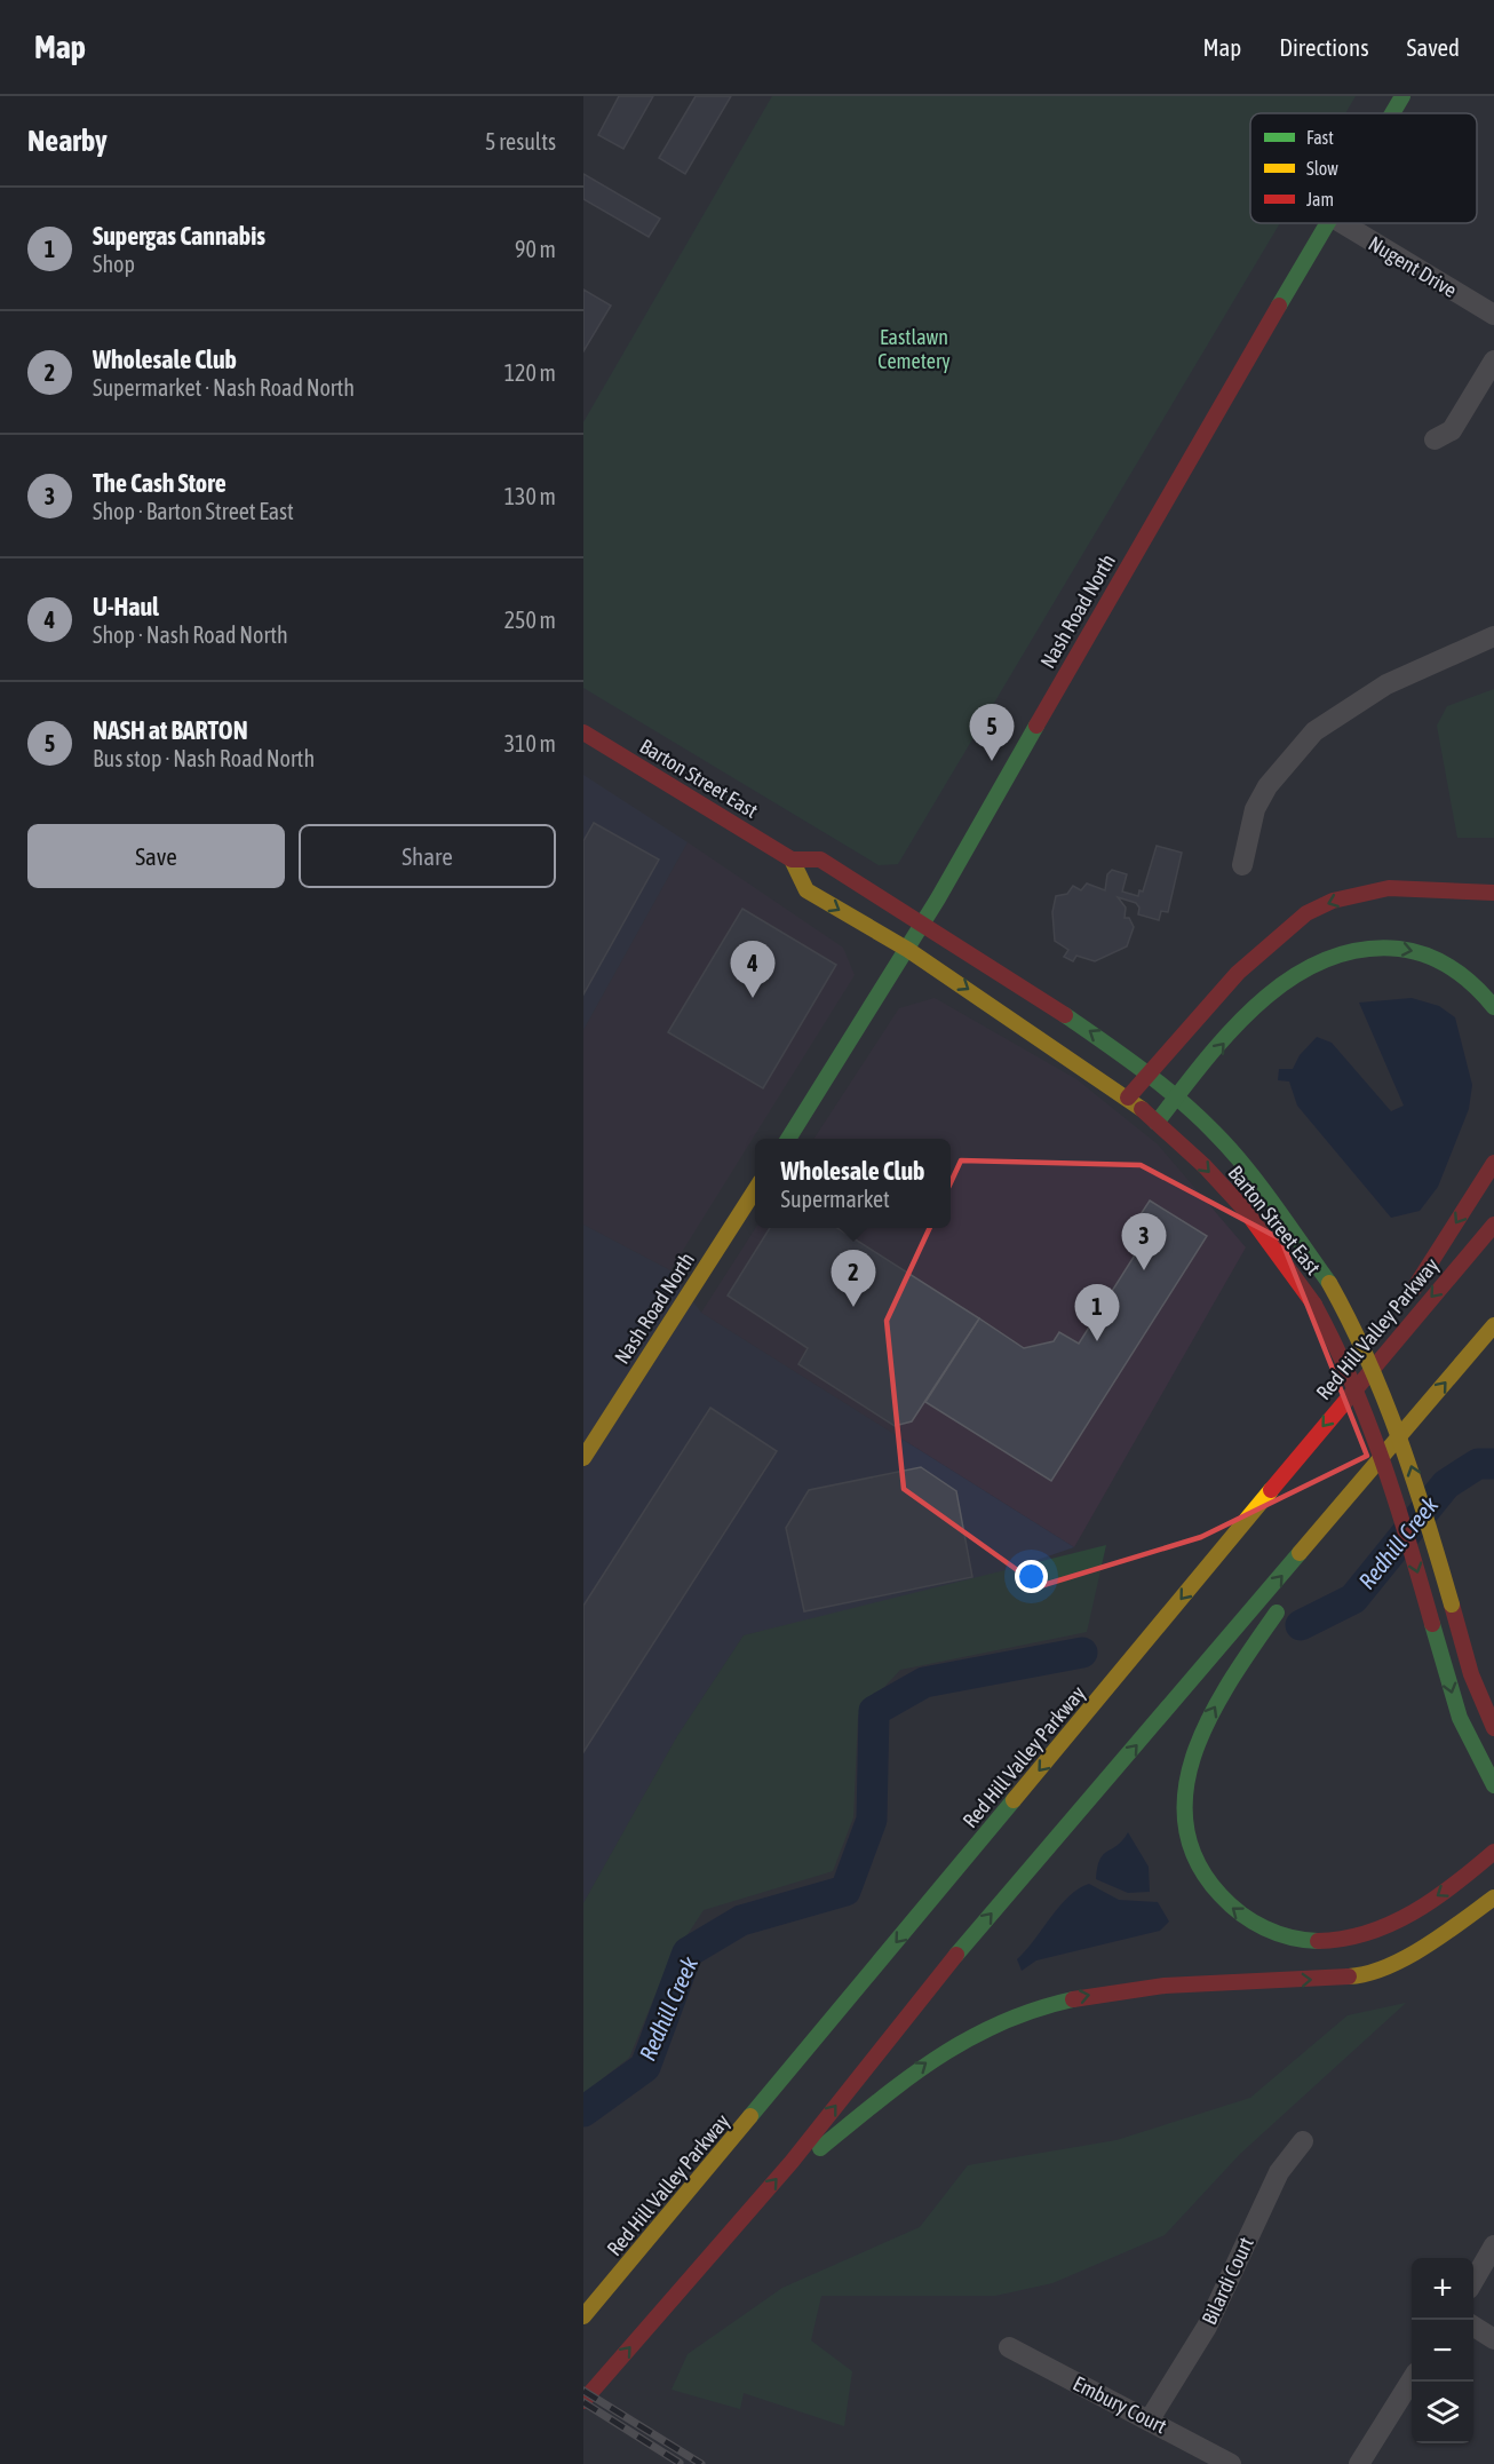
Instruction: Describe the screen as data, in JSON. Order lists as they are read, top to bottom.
{
  "streets": {
    "main road": ["Nash Road North", "Barton Street East", "Red Hill Valley Parkway"],
    "street": ["Nugent Drive", "Bilardi Court", "Embury Court"]
  },
  "crossings": [
    ["Nash Road North", "Barton Street East"],
    ["Bilardi Court", "Embury Court"]
  ],
  "water": ["Redhill Creek"],
  "parks": ["Eastlawn Cemetery"],
  "legend": ["Fast", "Slow", "Jam"],
  "page": {
    "header": "Map",
    "nav": ["Map", "Directions", "Saved"],
    "heading": ["Nearby", "5 results"],
    "list": [
      {
        "mark": "1",
        "name": "Supergas Cannabis",
        "note": "Shop",
        "value": "90 m"
      },
      {
        "mark": "2",
        "name": "Wholesale Club",
        "note": "Supermarket · Nash Road North",
        "value": "120 m"
      },
      {
        "mark": "3",
        "name": "The Cash Store",
        "note": "Shop · Barton Street East",
        "value": "130 m"
      },
      {
        "mark": "4",
        "name": "U-Haul",
        "note": "Shop · Nash Road North",
        "value": "250 m"
      },
      {
        "mark": "5",
        "name": "NASH at BARTON",
        "note": "Bus stop · Nash Road North",
        "value": "310 m"
      }
    ],
    "pins": [
      "5",
      "4",
      "3",
      "2",
      "1"
    ],
    "buttons": ["Save", "Share"],
    "popup": ["Wholesale Club", "Supermarket"],
    "map_buttons": ["+", "−"]
  }
}
